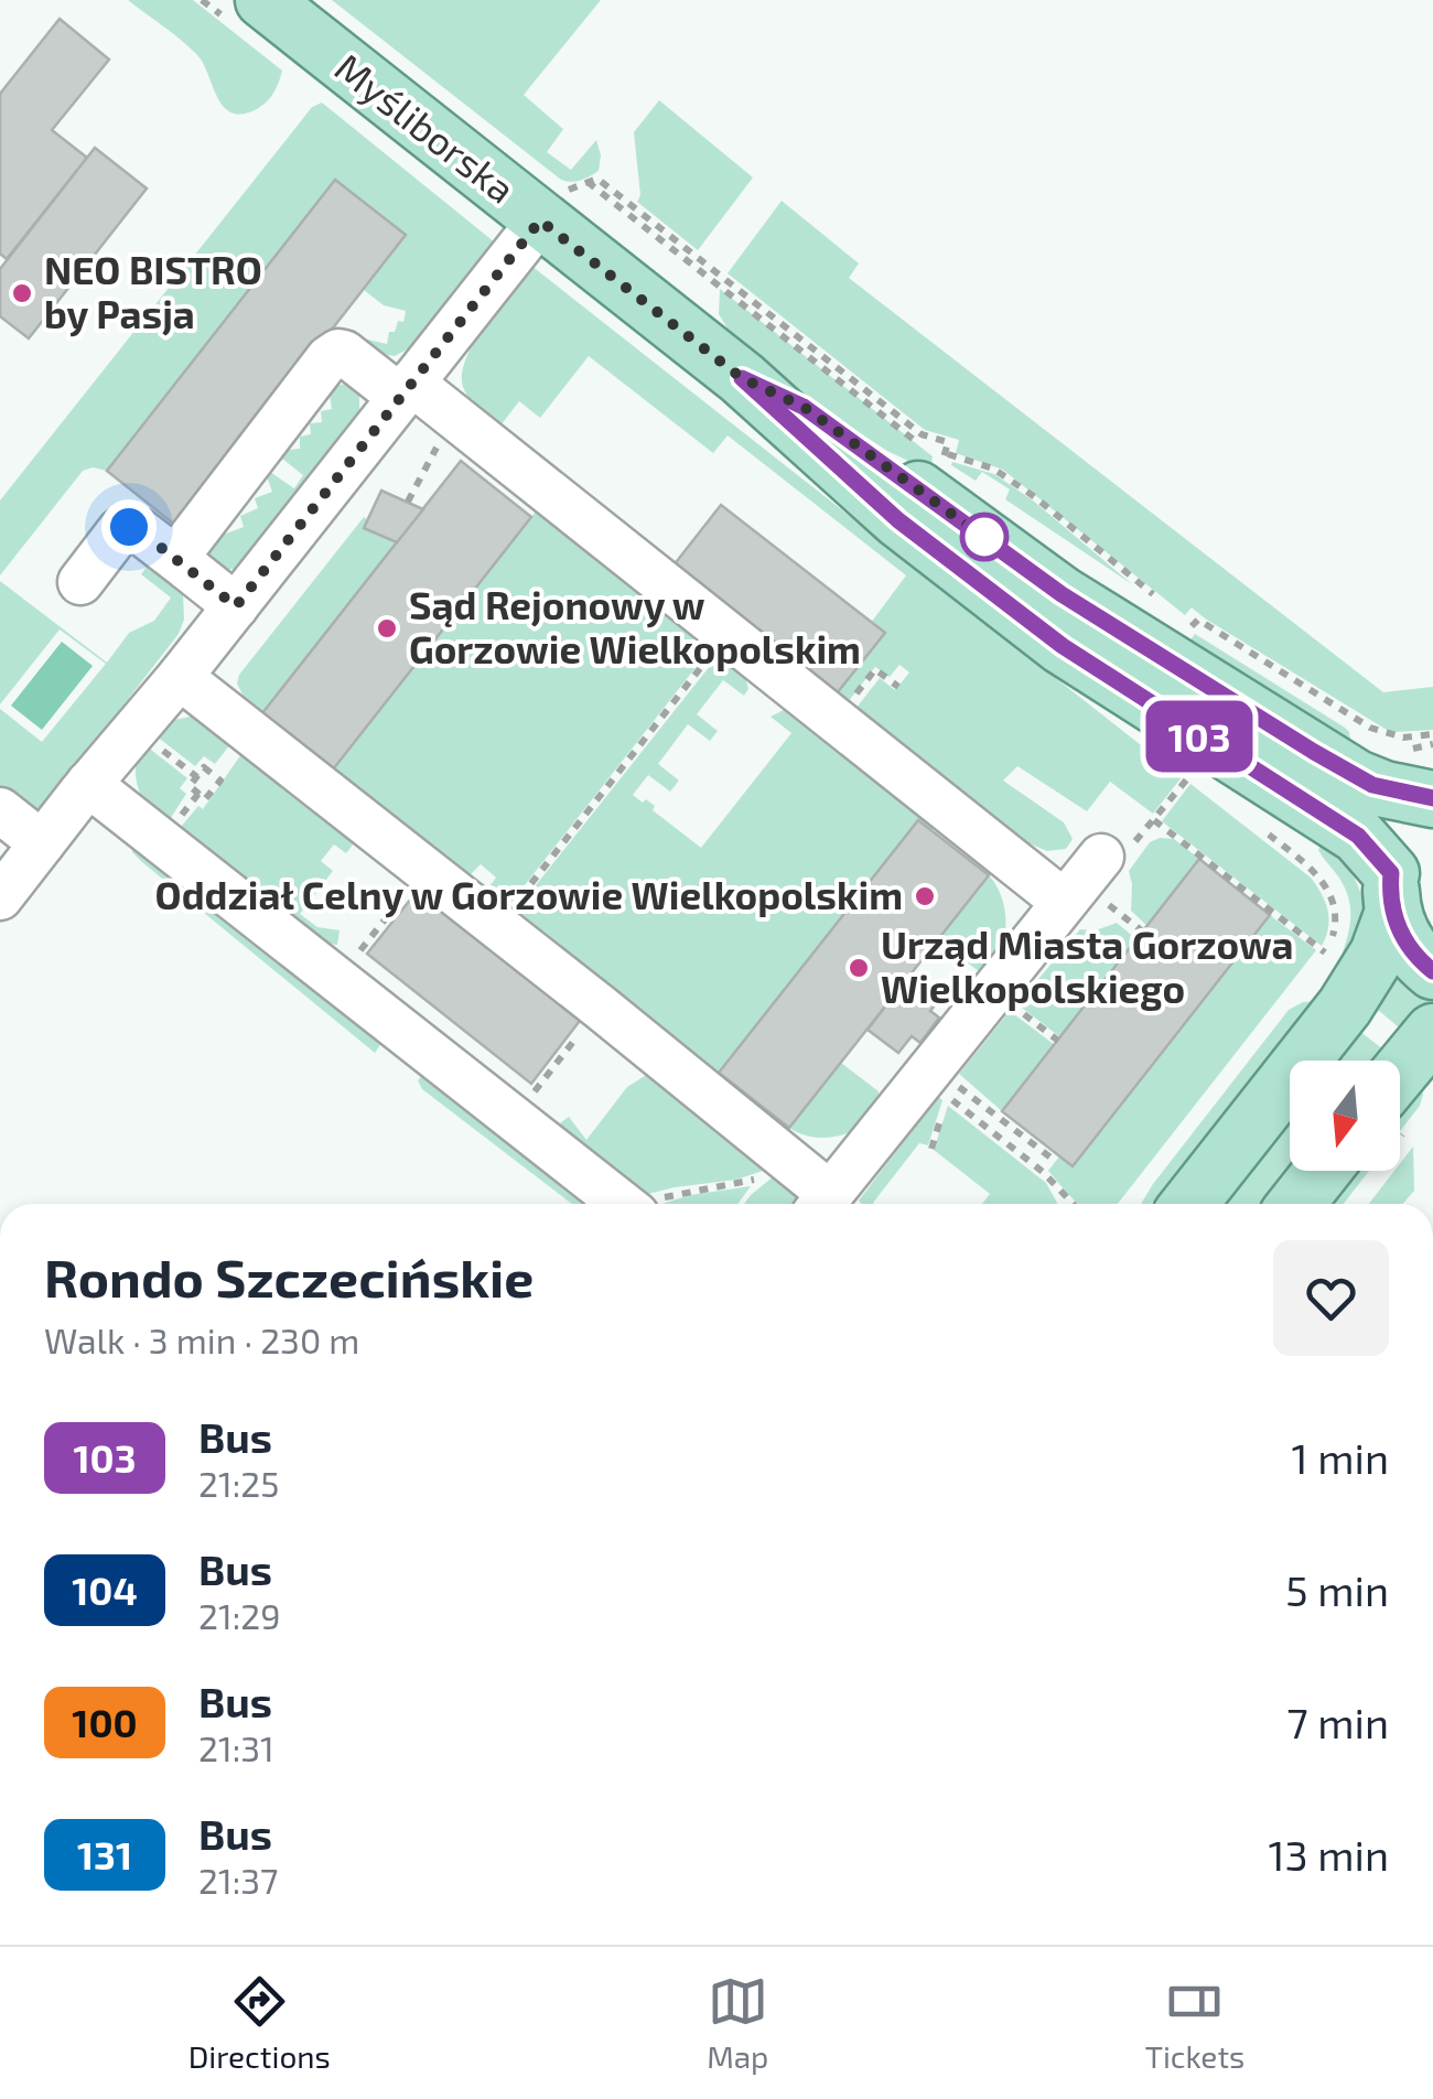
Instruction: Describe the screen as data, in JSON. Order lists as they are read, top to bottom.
{
  "streets": {
    "main road": ["Myśliborska"]
  },
  "places": [
    "NEO BISTRO by Pasja",
    "Sąd Rejonowy w Gorzowie Wielkopolskim",
    "Oddział Celny w Gorzowie Wielkopolskim",
    "Urząd Miasta Gorzowa Wielkopolskiego"
  ],
  "lines": ["bus line 103"],
  "north": "bottom",
  "page": {
    "on_map": "103",
    "heading": ["Rondo Szczecińskie", "Walk · 3 min · 230 m"],
    "list": [
      {
        "mark": "103",
        "name": "Bus",
        "note": "21:25",
        "value": "1 min"
      },
      {
        "mark": "104",
        "name": "Bus",
        "note": "21:29",
        "value": "5 min"
      },
      {
        "mark": "100",
        "name": "Bus",
        "note": "21:31",
        "value": "7 min"
      },
      {
        "mark": "131",
        "name": "Bus",
        "note": "21:37",
        "value": "13 min"
      }
    ],
    "tabs": ["Directions", "Map", "Tickets"]
  }
}
